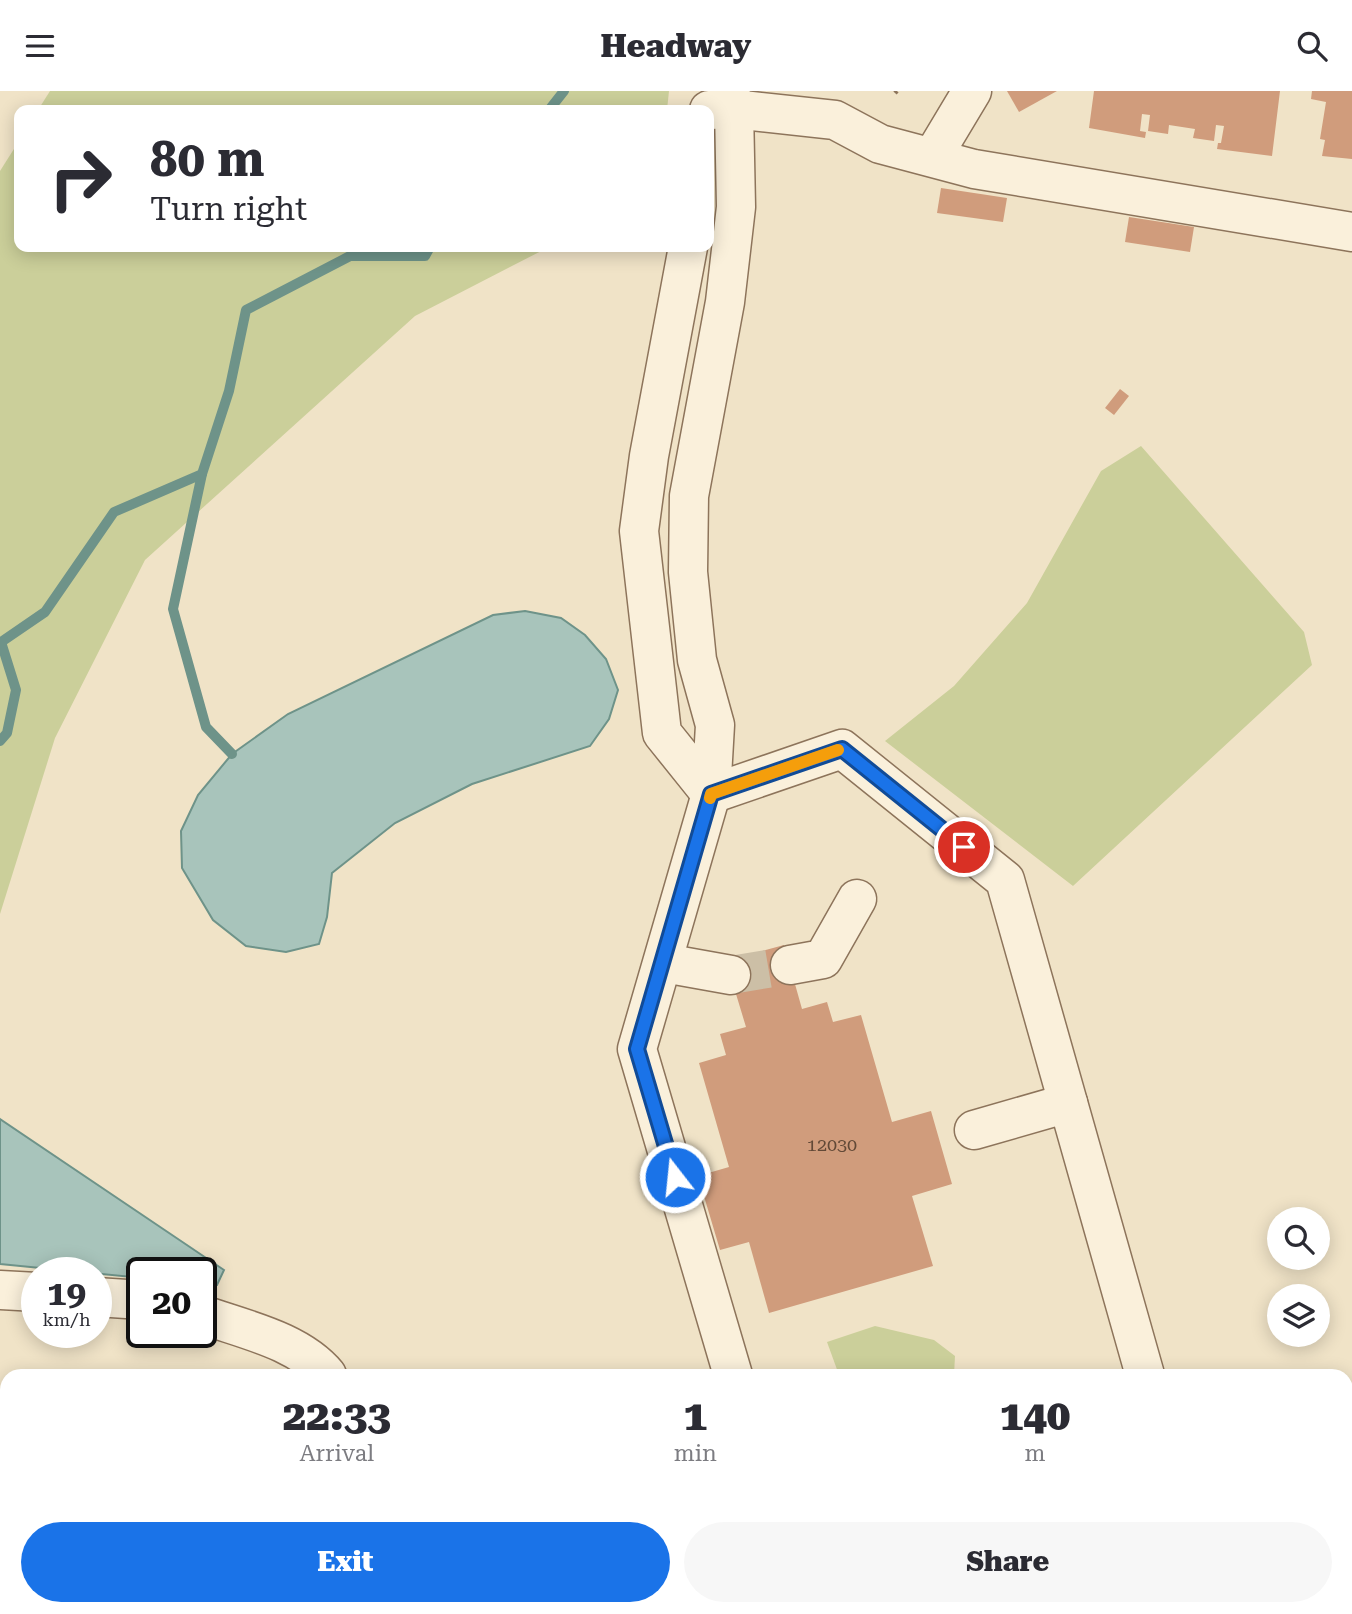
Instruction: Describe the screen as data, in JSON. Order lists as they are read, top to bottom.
{
  "house_numbers": ["12030"],
  "page": {
    "header": "Headway",
    "turn": ["80 m", "Turn right"],
    "speed": "19 km/h",
    "limit": "20",
    "eta": [
      "22:33",
      "Arrival",
      "1",
      "min",
      "140",
      "m"
    ],
    "buttons": ["Exit", "Share"]
  }
}
